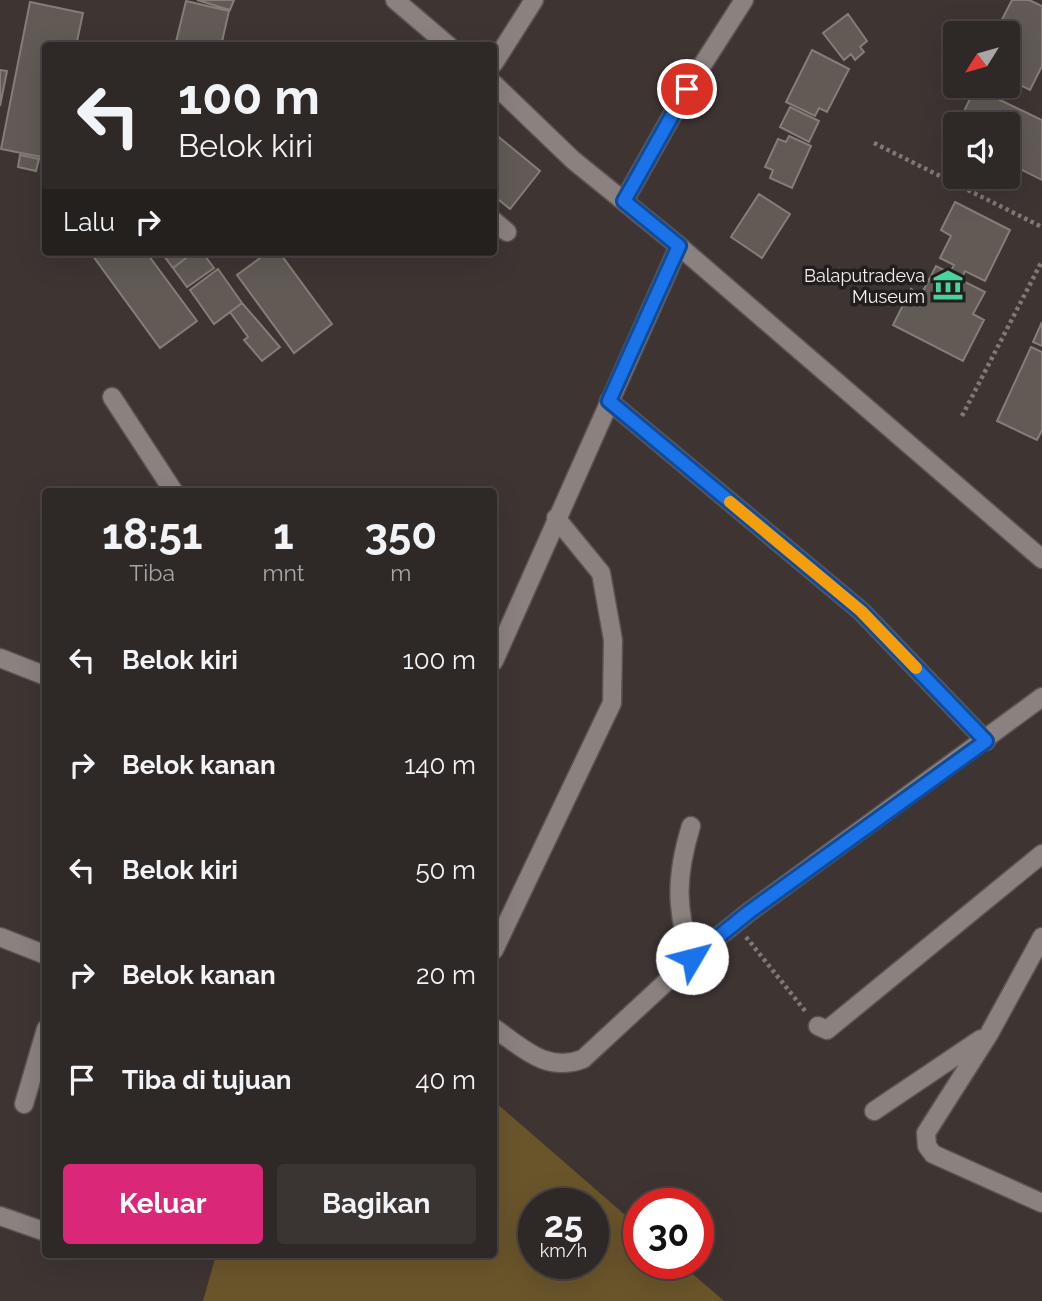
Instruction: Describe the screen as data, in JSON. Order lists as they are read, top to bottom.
{
  "places": {
    "museum": ["Balaputradeva Museum"]
  },
  "north": "bottom left",
  "page": {
    "turn": ["100 m", "Belok kiri"],
    "then": "Lalu",
    "eta": [
      "18:51",
      "Tiba",
      "1",
      "mnt",
      "350",
      "m"
    ],
    "list": [
      {
        "name": "Belok kiri",
        "value": "100 m"
      },
      {
        "name": "Belok kanan",
        "value": "140 m"
      },
      {
        "name": "Belok kiri",
        "value": "50 m"
      },
      {
        "name": "Belok kanan",
        "value": "20 m"
      },
      {
        "name": "Tiba di tujuan",
        "value": "40 m"
      }
    ],
    "buttons": ["Keluar", "Bagikan"],
    "speed": "25 km/h",
    "limit": "30"
  }
}
